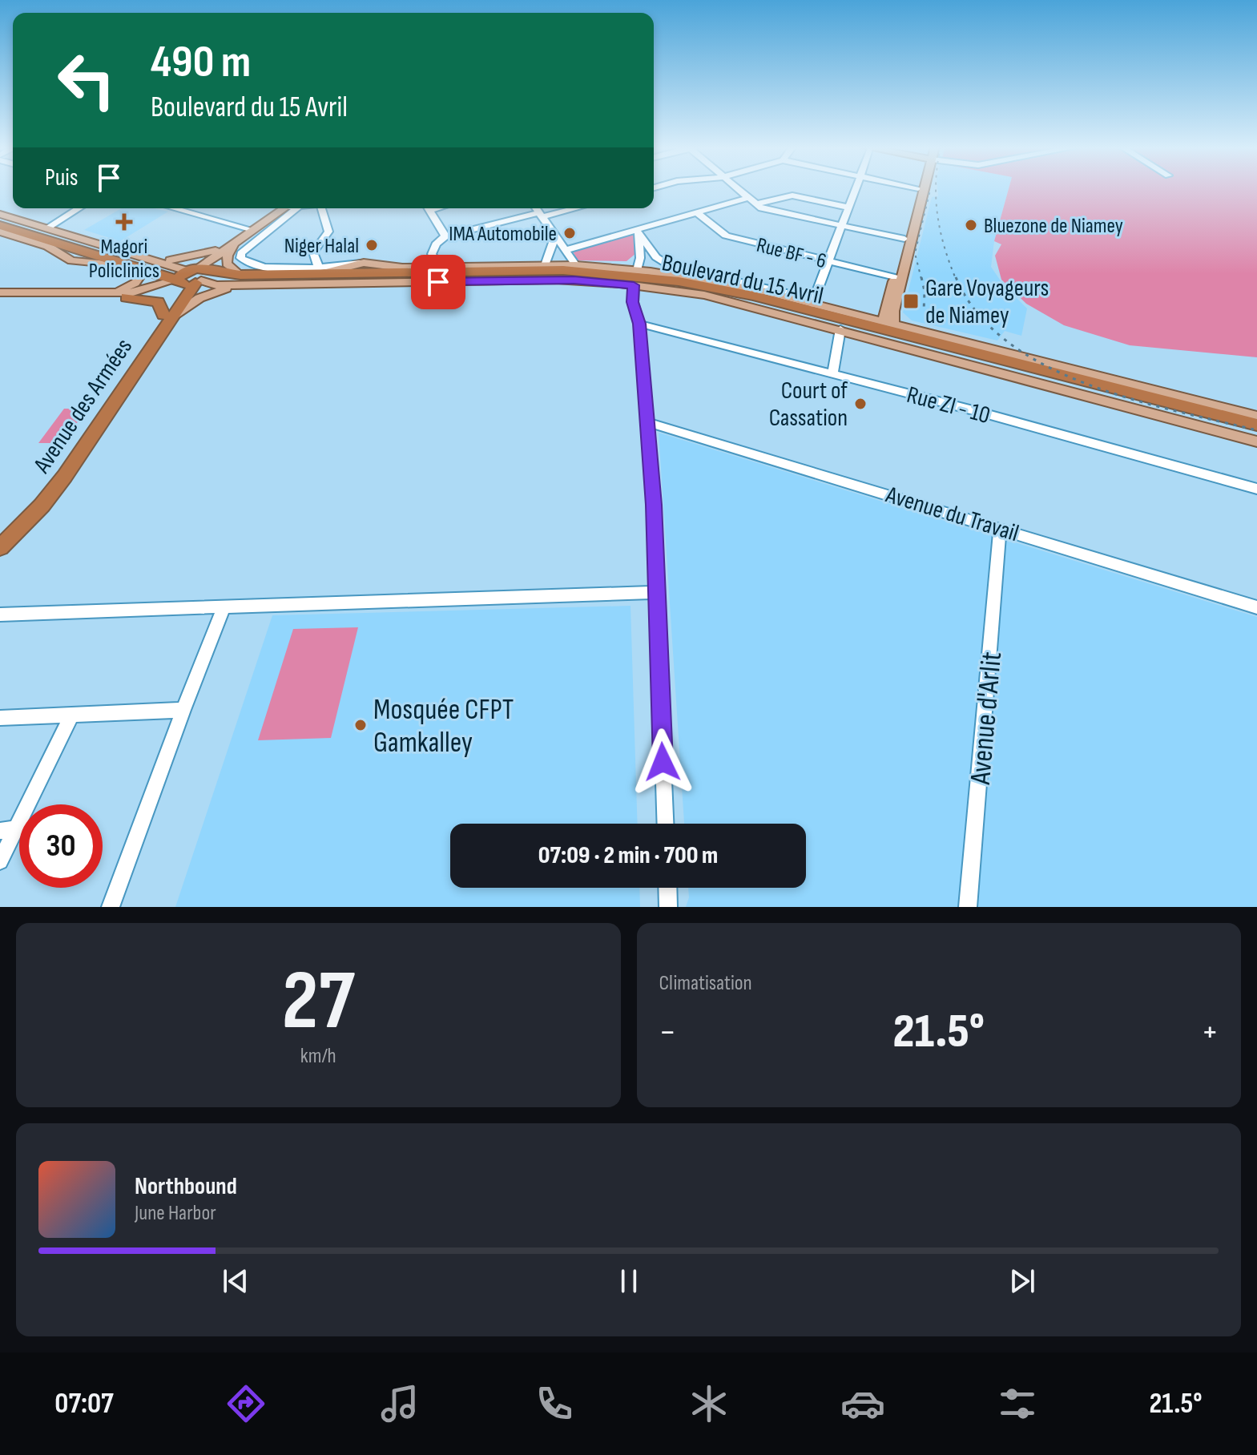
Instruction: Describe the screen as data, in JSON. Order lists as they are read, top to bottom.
{
  "streets": {
    "highway": ["Boulevard du 15 Avril", "Avenue des Armées"],
    "street": [
      "Rue BF - 6",
      "Rue ZI - 10",
      "Avenue du Travail",
      "Avenue d'Arlit"
    ]
  },
  "crossings": [
    ["Boulevard du 15 Avril", "Avenue des Armées"],
    ["Avenue du Travail", "Avenue d'Arlit"]
  ],
  "places": {
    "health": ["Magori Policlinics"],
    "other": [
      "Bluezone de Niamey",
      "IMA Automobile",
      "Niger Halal",
      "Court of Cassation",
      "Mosquée CFPT Gamkalley"
    ],
    "transit": ["Gare Voyageurs de Niamey"]
  },
  "page": {
    "turn": ["490 m", "Boulevard du 15 Avril"],
    "then": "Puis",
    "limit": "30",
    "trip": "07:09 · 2 min · 700 m",
    "tile": [
      ["27", "km/h"],
      "Climatisation"
    ],
    "heat": ["−", "21.5°", "+"],
    "song": ["Northbound", "June Harbor"],
    "tabs": ["07:07", "21.5°"]
  }
}
